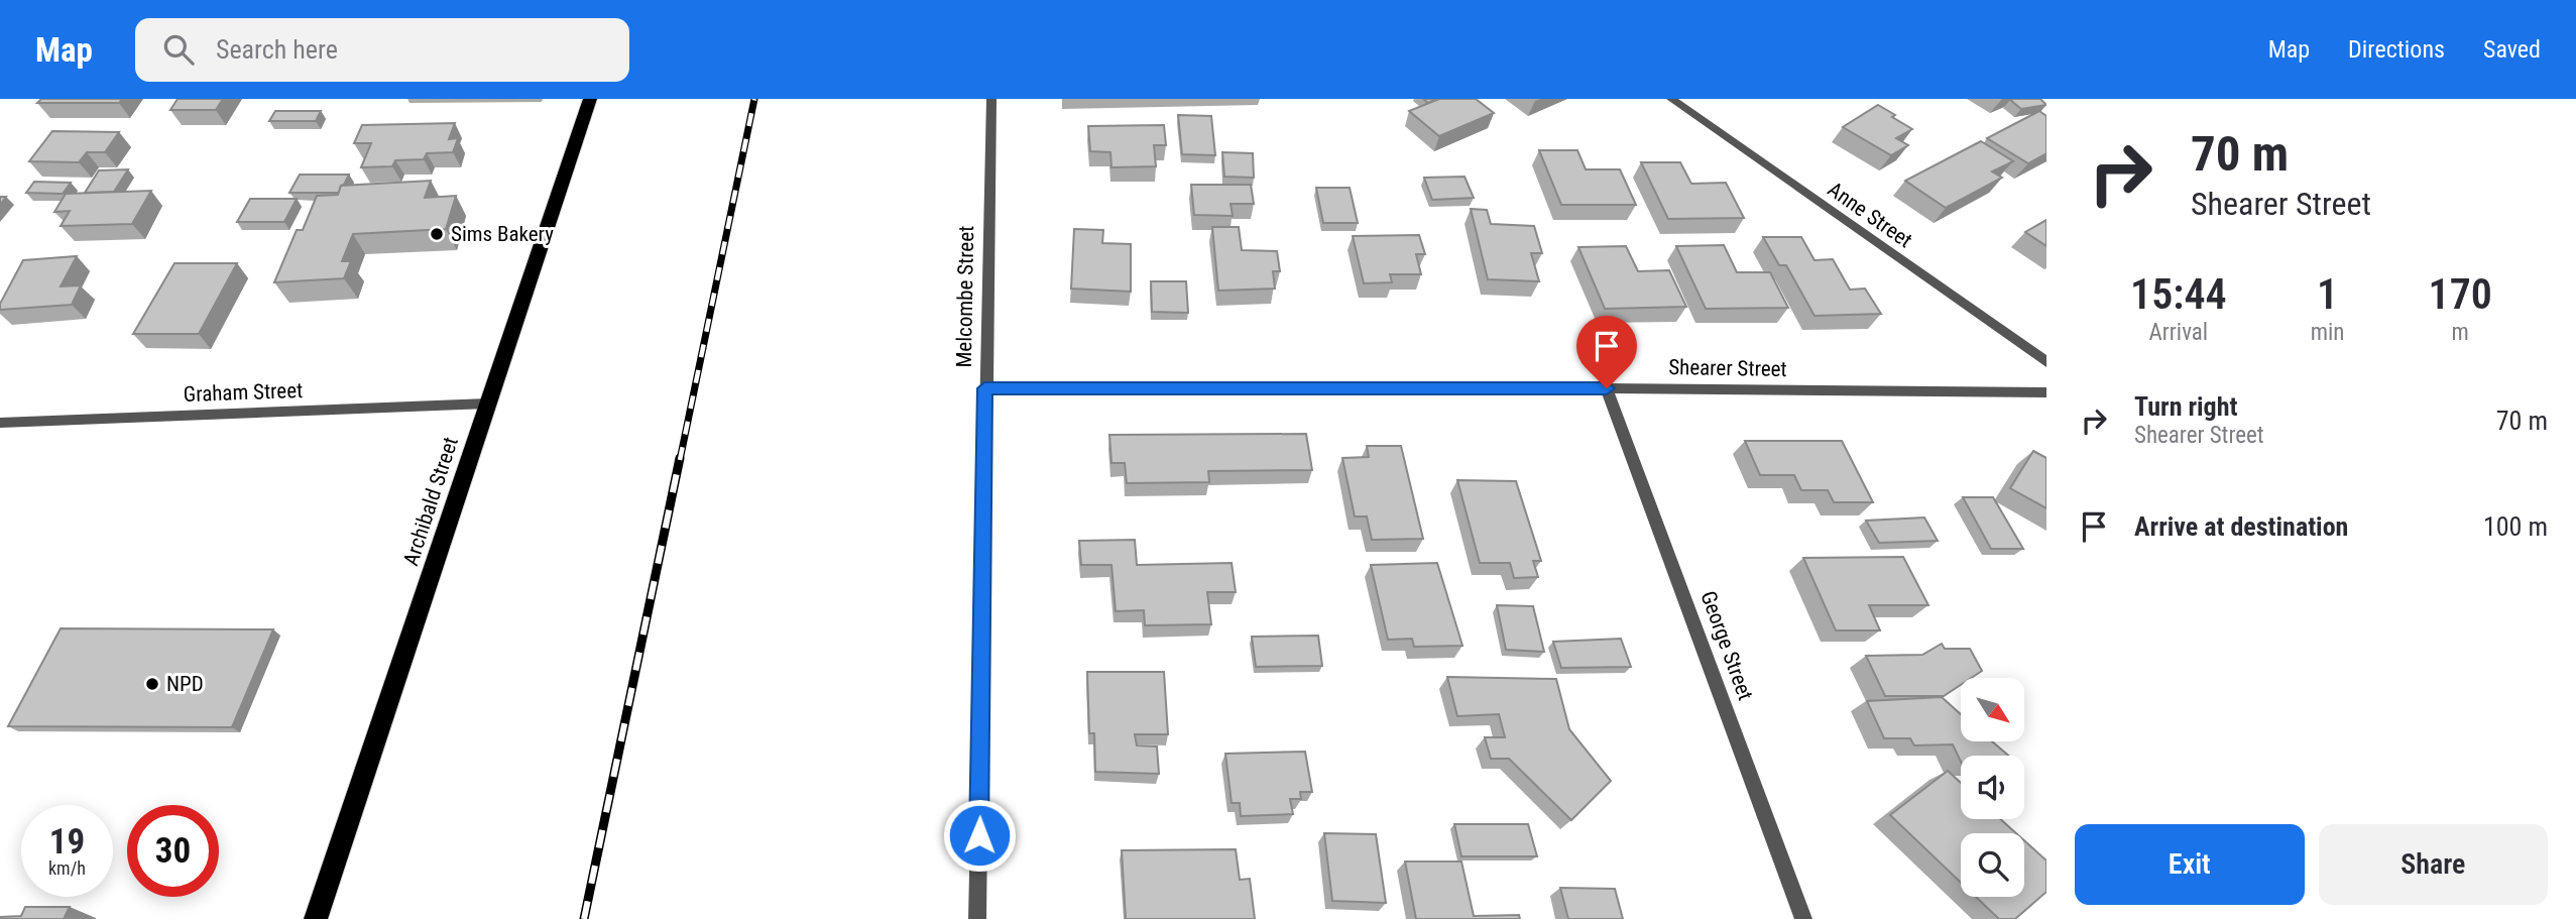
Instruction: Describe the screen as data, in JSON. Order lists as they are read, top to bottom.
{
  "streets": {
    "highway": ["Archibald Street"],
    "street": [
      "Anne Street",
      "Melcombe Street",
      "Shearer Street",
      "Graham Street",
      "George Street"
    ]
  },
  "crossings": [
    ["Melcombe Street", "Shearer Street"],
    ["Shearer Street", "George Street"],
    ["Graham Street", "Archibald Street"]
  ],
  "places": ["Sims Bakery", "NPD"],
  "north": "bottom right",
  "page": {
    "header": "Map",
    "search": "Search here",
    "nav": ["Map", "Directions", "Saved"],
    "turn": ["70 m", "Shearer Street"],
    "eta": [
      "15:44",
      "Arrival",
      "1",
      "min",
      "170",
      "m"
    ],
    "list": [
      {
        "name": "Turn right",
        "note": "Shearer Street",
        "value": "70 m"
      },
      {
        "name": "Arrive at destination",
        "value": "100 m"
      }
    ],
    "speed": "19 km/h",
    "limit": "30",
    "buttons": ["Exit", "Share"]
  }
}
